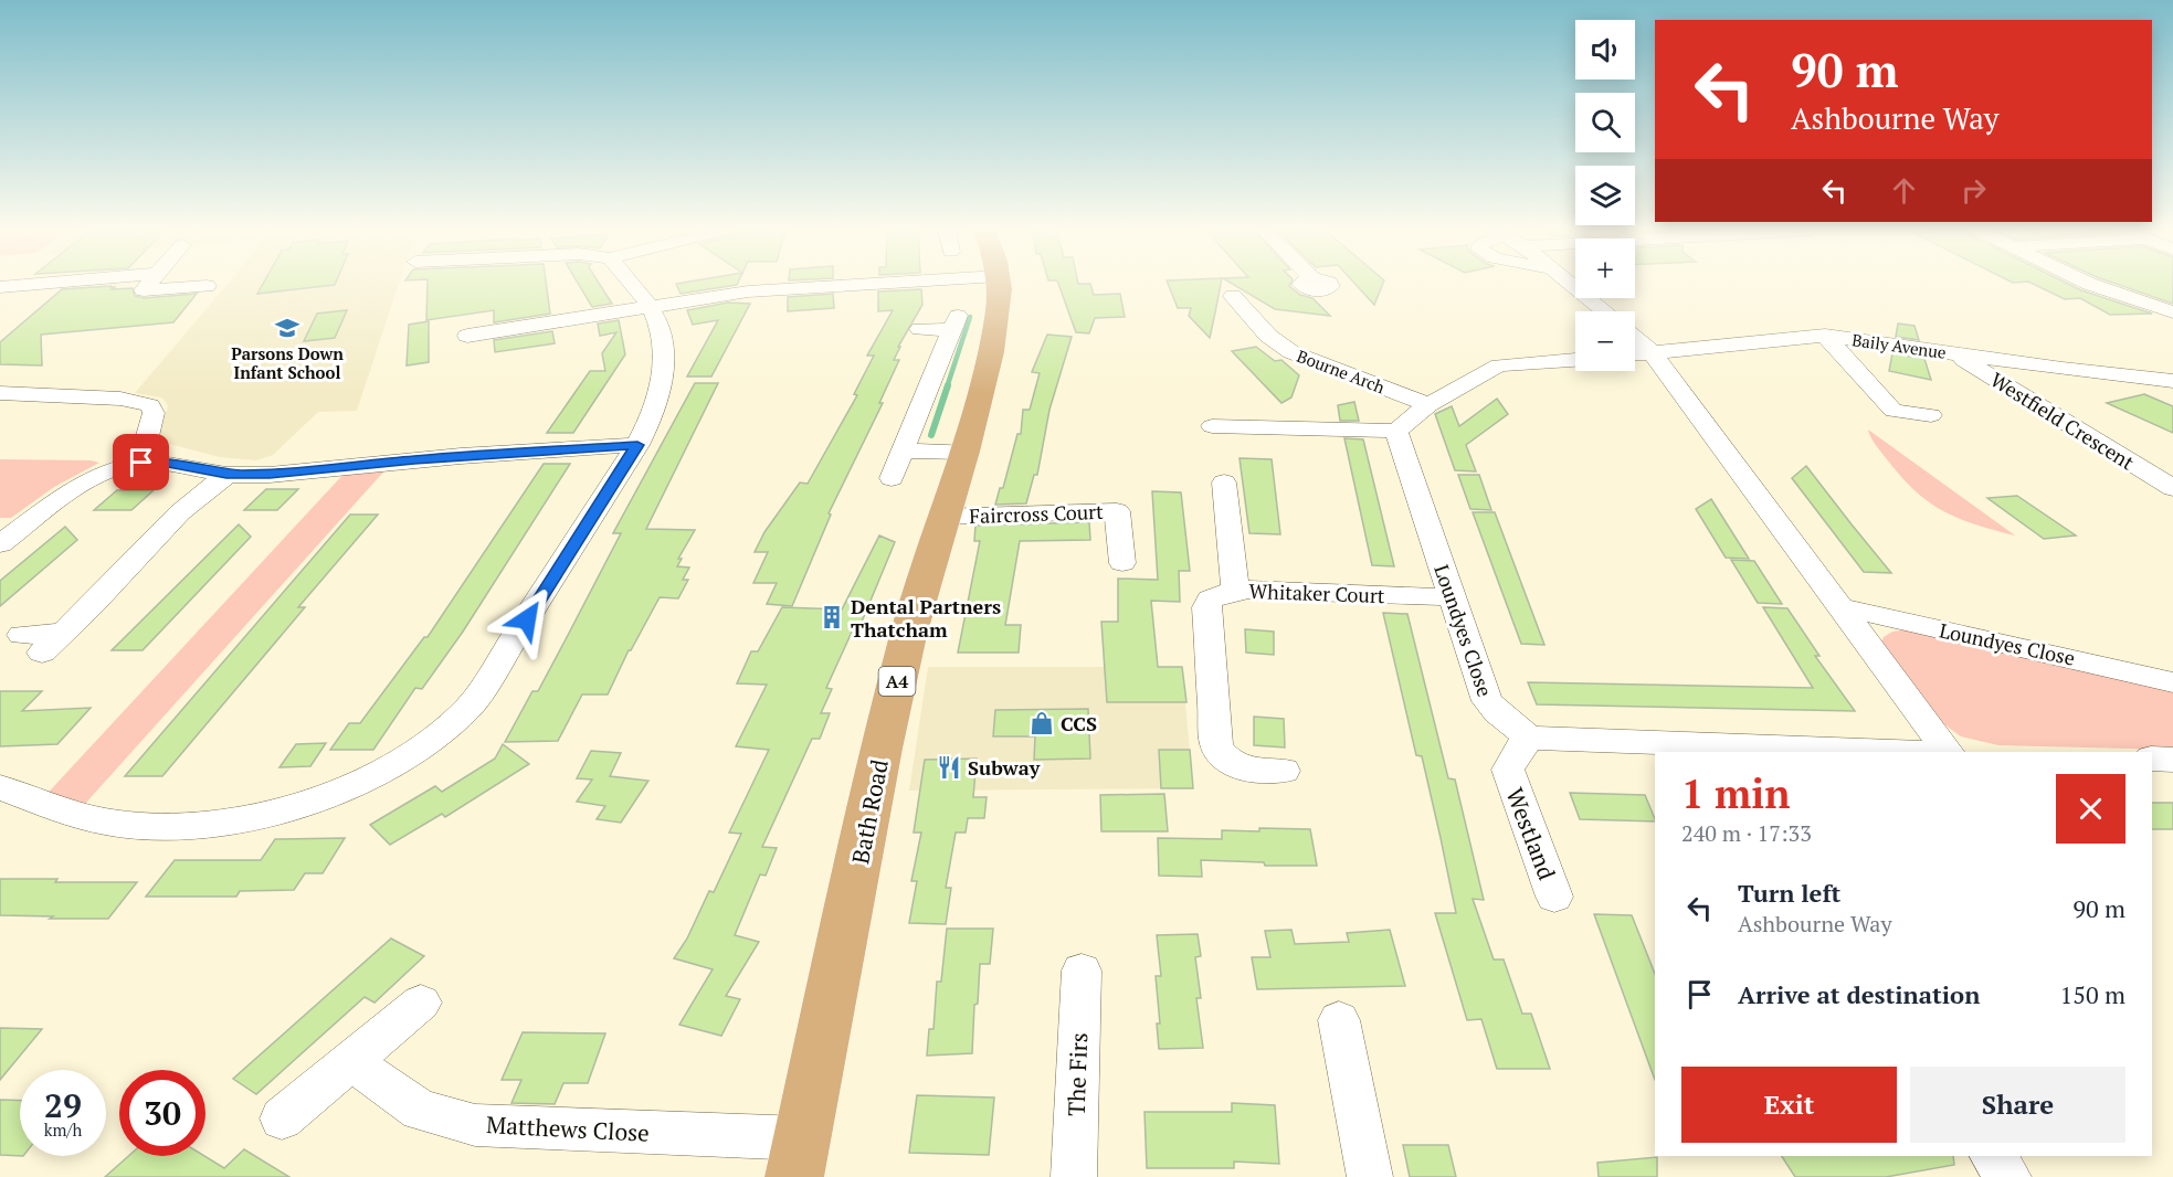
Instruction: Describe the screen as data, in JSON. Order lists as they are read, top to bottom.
{
  "streets": {
    "main road": ["A4", "Bath Road"],
    "street": [
      "Baily Avenue",
      "Bourne Arch",
      "Westfield Crescent",
      "Faircross Court",
      "Whitaker Court",
      "Loundyes Close",
      "Westland",
      "The Firs",
      "Matthews Close"
    ]
  },
  "crossings": [
    ["Baily Avenue", "Westfield Crescent"],
    ["Faircross Court", "Bath Road"],
    ["Whitaker Court", "Loundyes Close"],
    ["Loundyes Close", "Westland"],
    ["Bath Road", "Matthews Close"]
  ],
  "places": {
    "school or university": ["Parsons Down Infant School"],
    "building": ["Dental Partners Thatcham"],
    "shop": ["CCS"],
    "restaurant": ["Subway"]
  },
  "page": {
    "map_buttons": ["+", "−"],
    "turn": ["90 m", "Ashbourne Way"],
    "heading": ["1 min", "240 m · 17:33"],
    "list": [
      {
        "name": "Turn left",
        "note": "Ashbourne Way",
        "value": "90 m"
      },
      {
        "name": "Arrive at destination",
        "value": "150 m"
      }
    ],
    "buttons": ["Exit", "Share"],
    "speed": "29 km/h",
    "limit": "30"
  }
}
